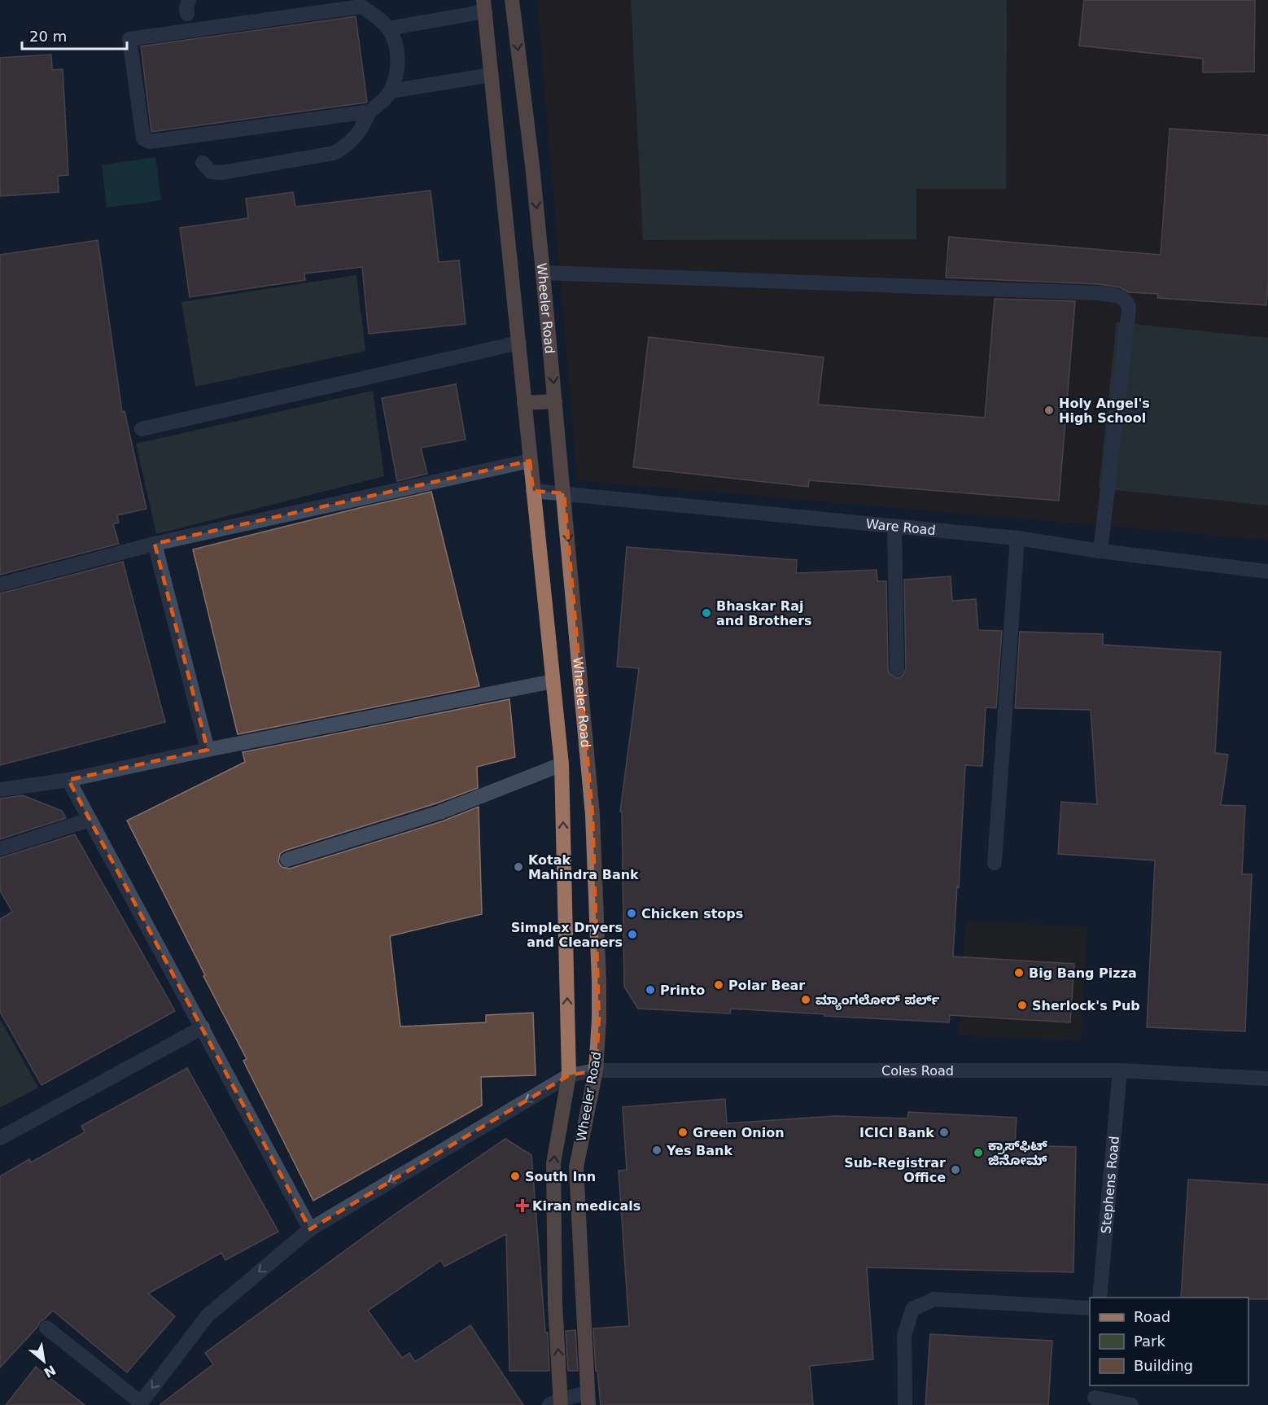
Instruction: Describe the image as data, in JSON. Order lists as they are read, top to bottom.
{
  "streets": {
    "main road": ["Wheeler Road"],
    "street": ["Ware Road", "Coles Road", "Stephens Road"]
  },
  "crossings": [
    ["Wheeler Road", "Ware Road"],
    ["Wheeler Road", "Coles Road"],
    ["Coles Road", "Stephens Road"]
  ],
  "places": {
    "other": [
      "Holy Angel's High School",
      "Bhaskar Raj and Brothers",
      "Kotak Mahindra Bank",
      "Chicken stops",
      "Simplex Dryers and Cleaners",
      "Big Bang Pizza",
      "Polar Bear",
      "Printo",
      "ಮ್ಯಾಂಗಲೋರ್ ಪರ್ಲ್",
      "Sherlock's Pub",
      "Green Onion",
      "ICICI Bank",
      "Yes Bank",
      "ಕ್ರಾಸ್‌ಫಿಟ್ ಜಿನೋಮ್",
      "Sub-Registrar Office",
      "South Inn"
    ],
    "health": ["Kiran medicals"]
  },
  "legend": ["Road", "Park", "Building"],
  "scale_bar": "20 m",
  "north": "bottom right"
}
